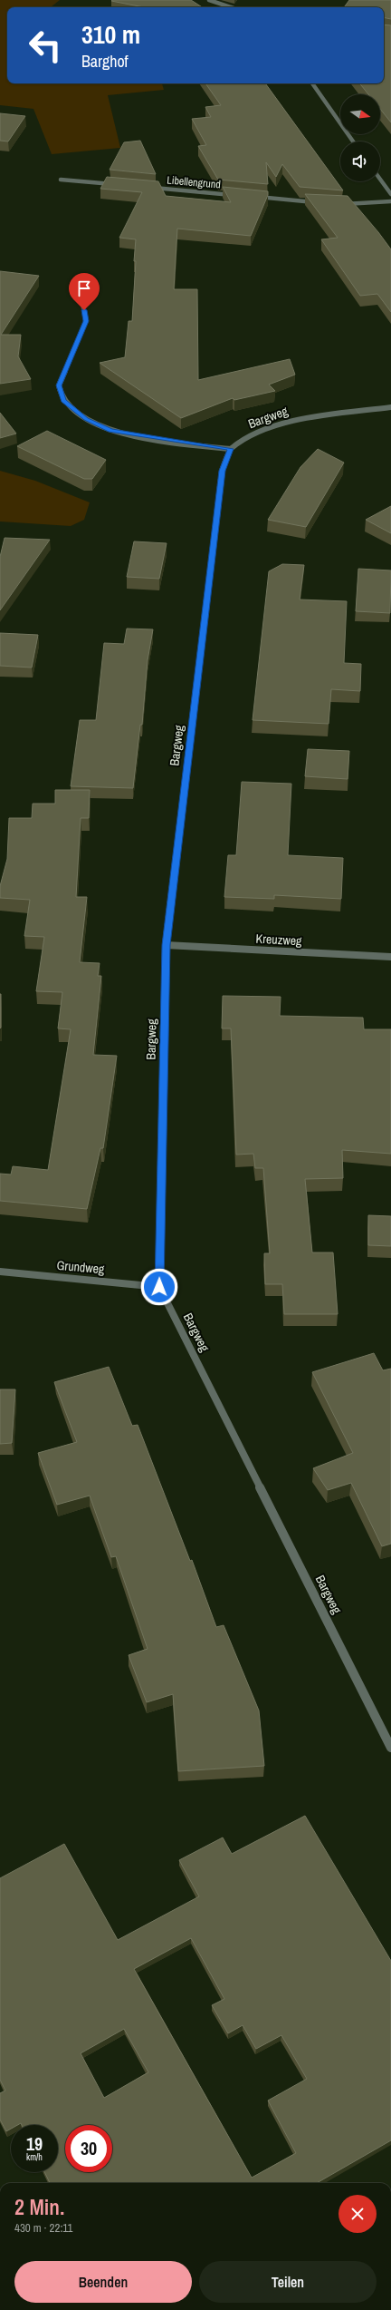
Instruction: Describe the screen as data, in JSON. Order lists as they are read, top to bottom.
{
  "streets": {
    "street": [
      "Libellengrund",
      "Bargweg",
      "Kreuzweg",
      "Grundweg"
    ]
  },
  "crossings": [
    ["Bargweg", "Kreuzweg"],
    ["Bargweg", "Grundweg"]
  ],
  "north": "right",
  "page": {
    "turn": ["310 m", "Barghof"],
    "speed": "19 km/h",
    "limit": "30",
    "heading": ["2 Min.", "430 m · 22:11"],
    "buttons": ["Beenden", "Teilen"]
  }
}
